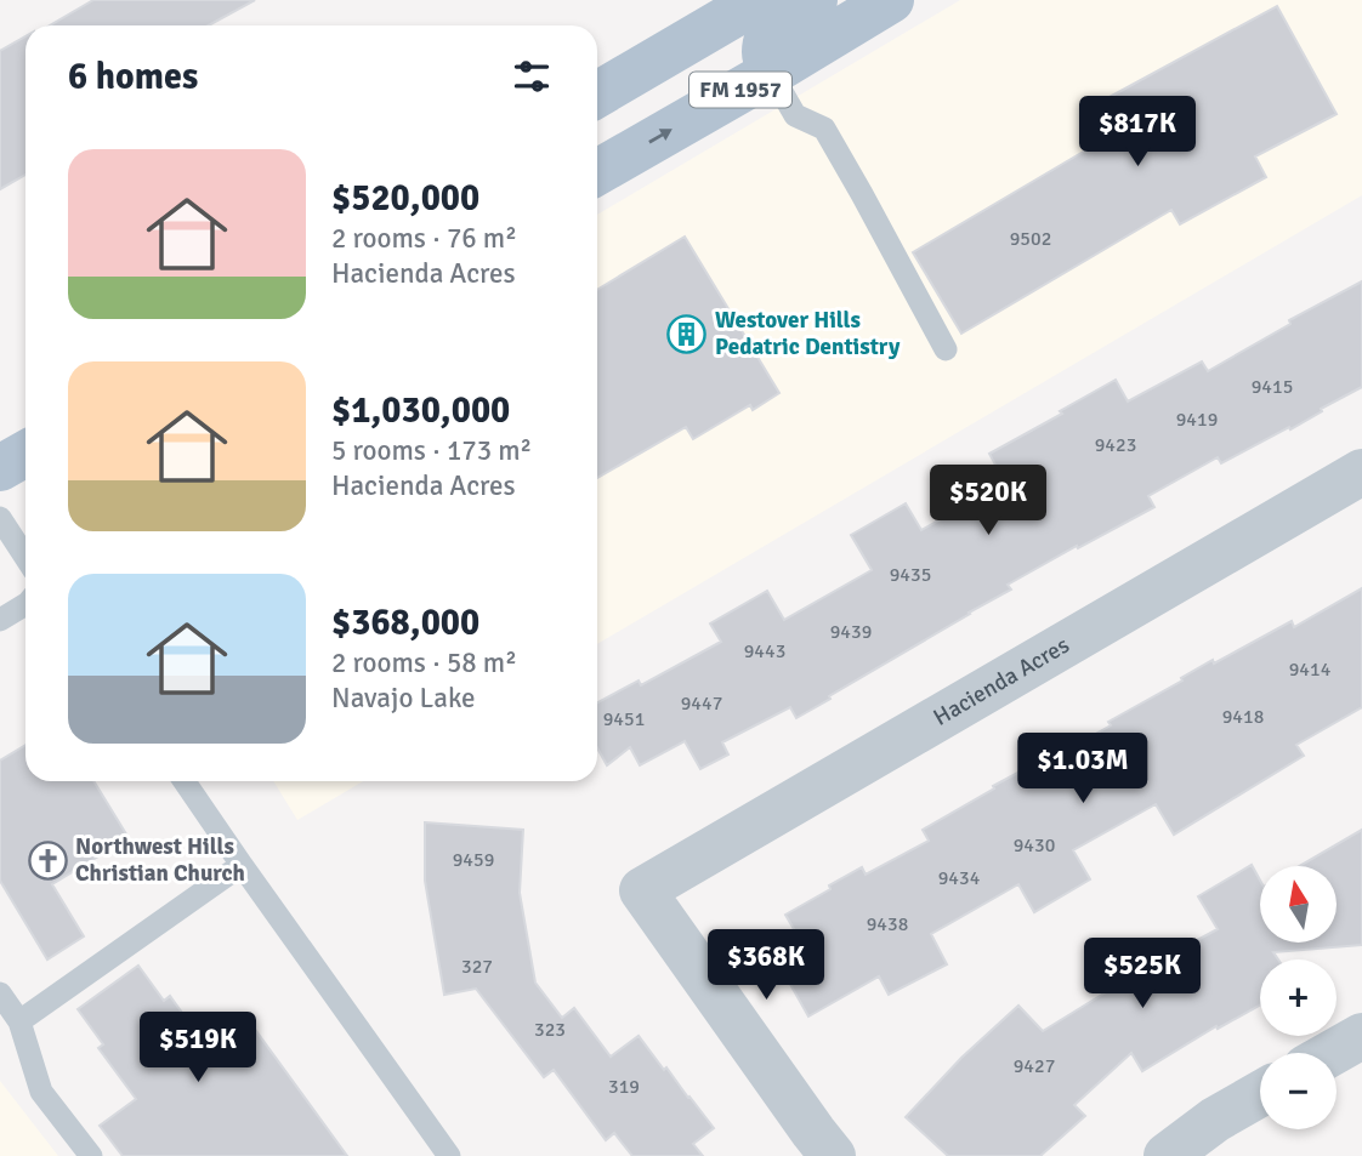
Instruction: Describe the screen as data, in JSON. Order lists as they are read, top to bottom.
{
  "streets": {
    "main road": ["FM 1957"],
    "street": ["Hacienda Acres"]
  },
  "places": {
    "building": ["Westover Hills Pedatric Dentistry"],
    "church": ["Northwest Hills Christian Church"]
  },
  "house_numbers": [
    "9502",
    "9415",
    "9419",
    "9423",
    "9435",
    "9439",
    "9443",
    "9414",
    "9447",
    "9418",
    "9451",
    "9430",
    "9459",
    "9434",
    "9438",
    "327",
    "323",
    "9427",
    "319"
  ],
  "north": "top",
  "page": {
    "heading": "6 homes",
    "price": [
      "$817K",
      "$520K",
      "$1.03M",
      "$368K",
      "$525K",
      "$519K"
    ],
    "list": [
      {
        "name": "$520,000",
        "note": "2 rooms · 76 m² · Hacienda Acres"
      },
      {
        "name": "$1,030,000",
        "note": "5 rooms · 173 m² · Hacienda Acres"
      },
      {
        "name": "$368,000",
        "note": "2 rooms · 58 m² · Navajo Lake"
      }
    ],
    "map_buttons": ["+", "−"]
  }
}
